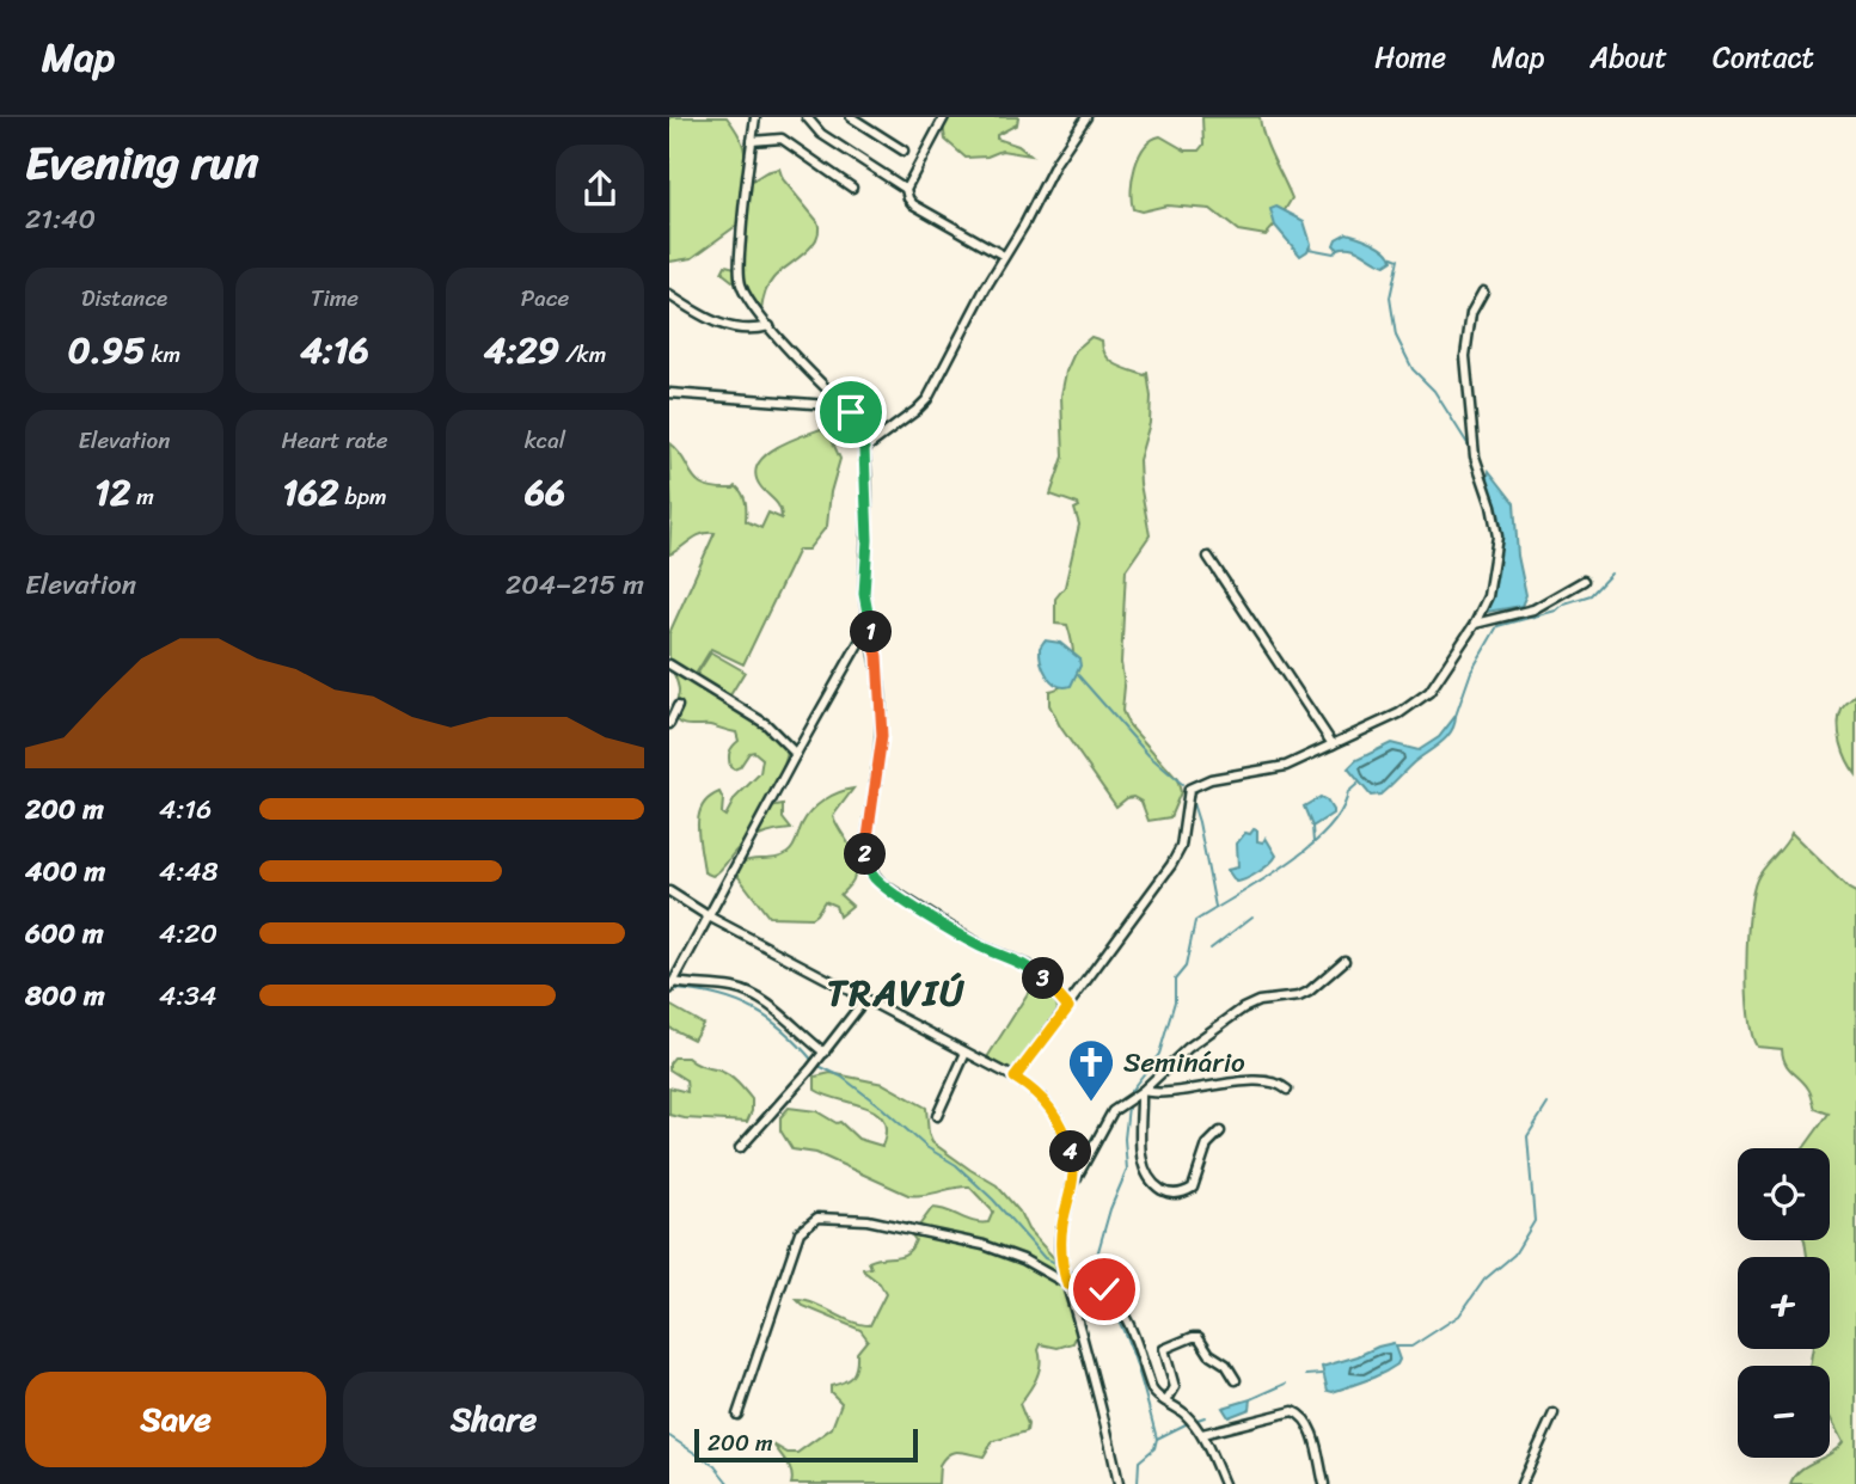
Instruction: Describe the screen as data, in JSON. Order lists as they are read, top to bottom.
{
  "districts": ["TRAVIÚ"],
  "places": {
    "church": ["Seminário"]
  },
  "scale_bar": "200 m",
  "page": {
    "header": "Map",
    "nav": [
      "Home",
      "Map",
      "About",
      "Contact"
    ],
    "heading": ["Evening run", "21:40"],
    "stats": [
      ["Distance", "0.95 km"],
      ["Time", "4:16"],
      ["Pace", "4:29 /km"],
      ["Elevation", "12 m"],
      ["Heart rate", "162 bpm"],
      ["kcal", "66"]
    ],
    "chart": ["Elevation", "204–215 m"],
    "pins": [
      "1",
      "2",
      "3",
      "4"
    ],
    "list": [
      {
        "name": "200 m",
        "note": "4:16"
      },
      {
        "name": "400 m",
        "note": "4:48"
      },
      {
        "name": "600 m",
        "note": "4:20"
      },
      {
        "name": "800 m",
        "note": "4:34"
      }
    ],
    "map_buttons": ["+", "−"],
    "buttons": ["Save", "Share"],
    "scale": "200 m"
  }
}
